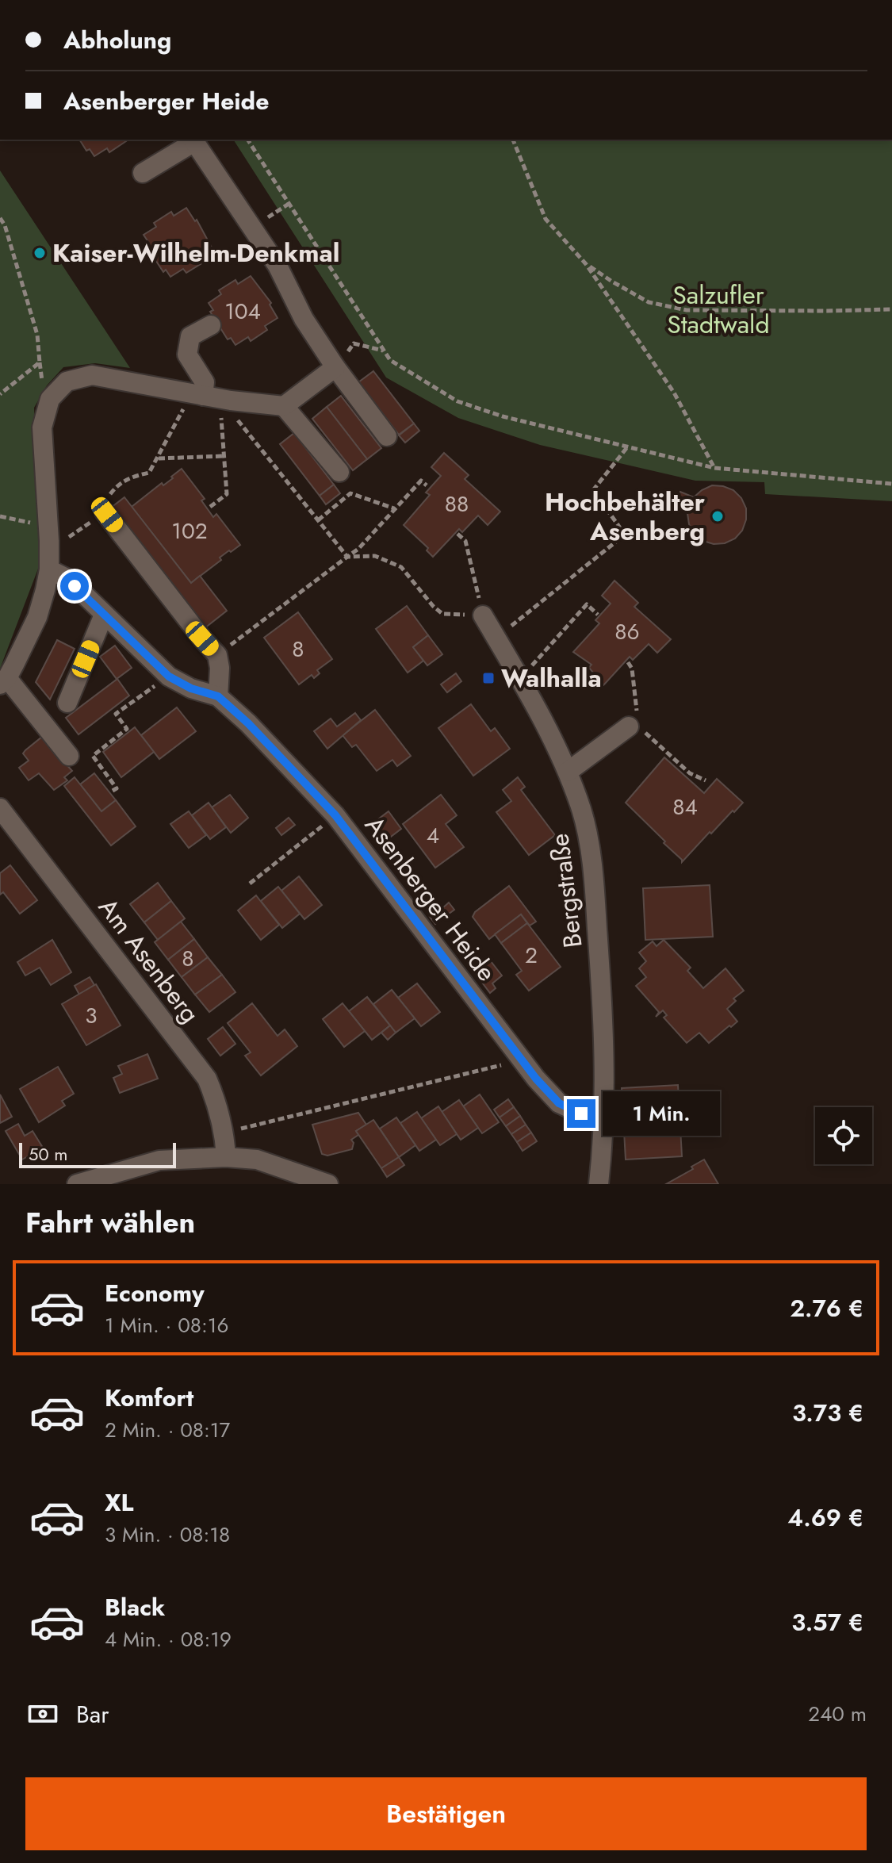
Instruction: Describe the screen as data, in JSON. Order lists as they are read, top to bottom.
{
  "streets": {
    "street": ["Bergstraße", "Asenberger Heide", "Am Asenberg"]
  },
  "crossings": [
    ["Bergstraße", "Asenberger Heide"]
  ],
  "parks": ["Salzufler Stadtwald"],
  "places": {
    "other": ["Kaiser-Wilhelm-Denkmal", "Hochbehälter Asenberg"],
    "transit": ["Walhalla"]
  },
  "house_numbers": [
    "104",
    "88",
    "102",
    "86",
    "8",
    "84",
    "4",
    "2",
    "8",
    "3"
  ],
  "scale_bar": "50 m",
  "page": {
    "banner": ["Abholung", "Asenberger Heide"],
    "bubble": "1 Min.",
    "scale": "50 m",
    "heading": "Fahrt wählen",
    "list": [
      {
        "name": "Economy",
        "note": "1 Min. · 08:16",
        "value": "2.76 €"
      },
      {
        "name": "Komfort",
        "note": "2 Min. · 08:17",
        "value": "3.73 €"
      },
      {
        "name": "XL",
        "note": "3 Min. · 08:18",
        "value": "4.69 €"
      },
      {
        "name": "Black",
        "note": "4 Min. · 08:19",
        "value": "3.57 €"
      }
    ],
    "pay": ["Bar", "240 m"],
    "buttons": "Bestätigen"
  }
}
